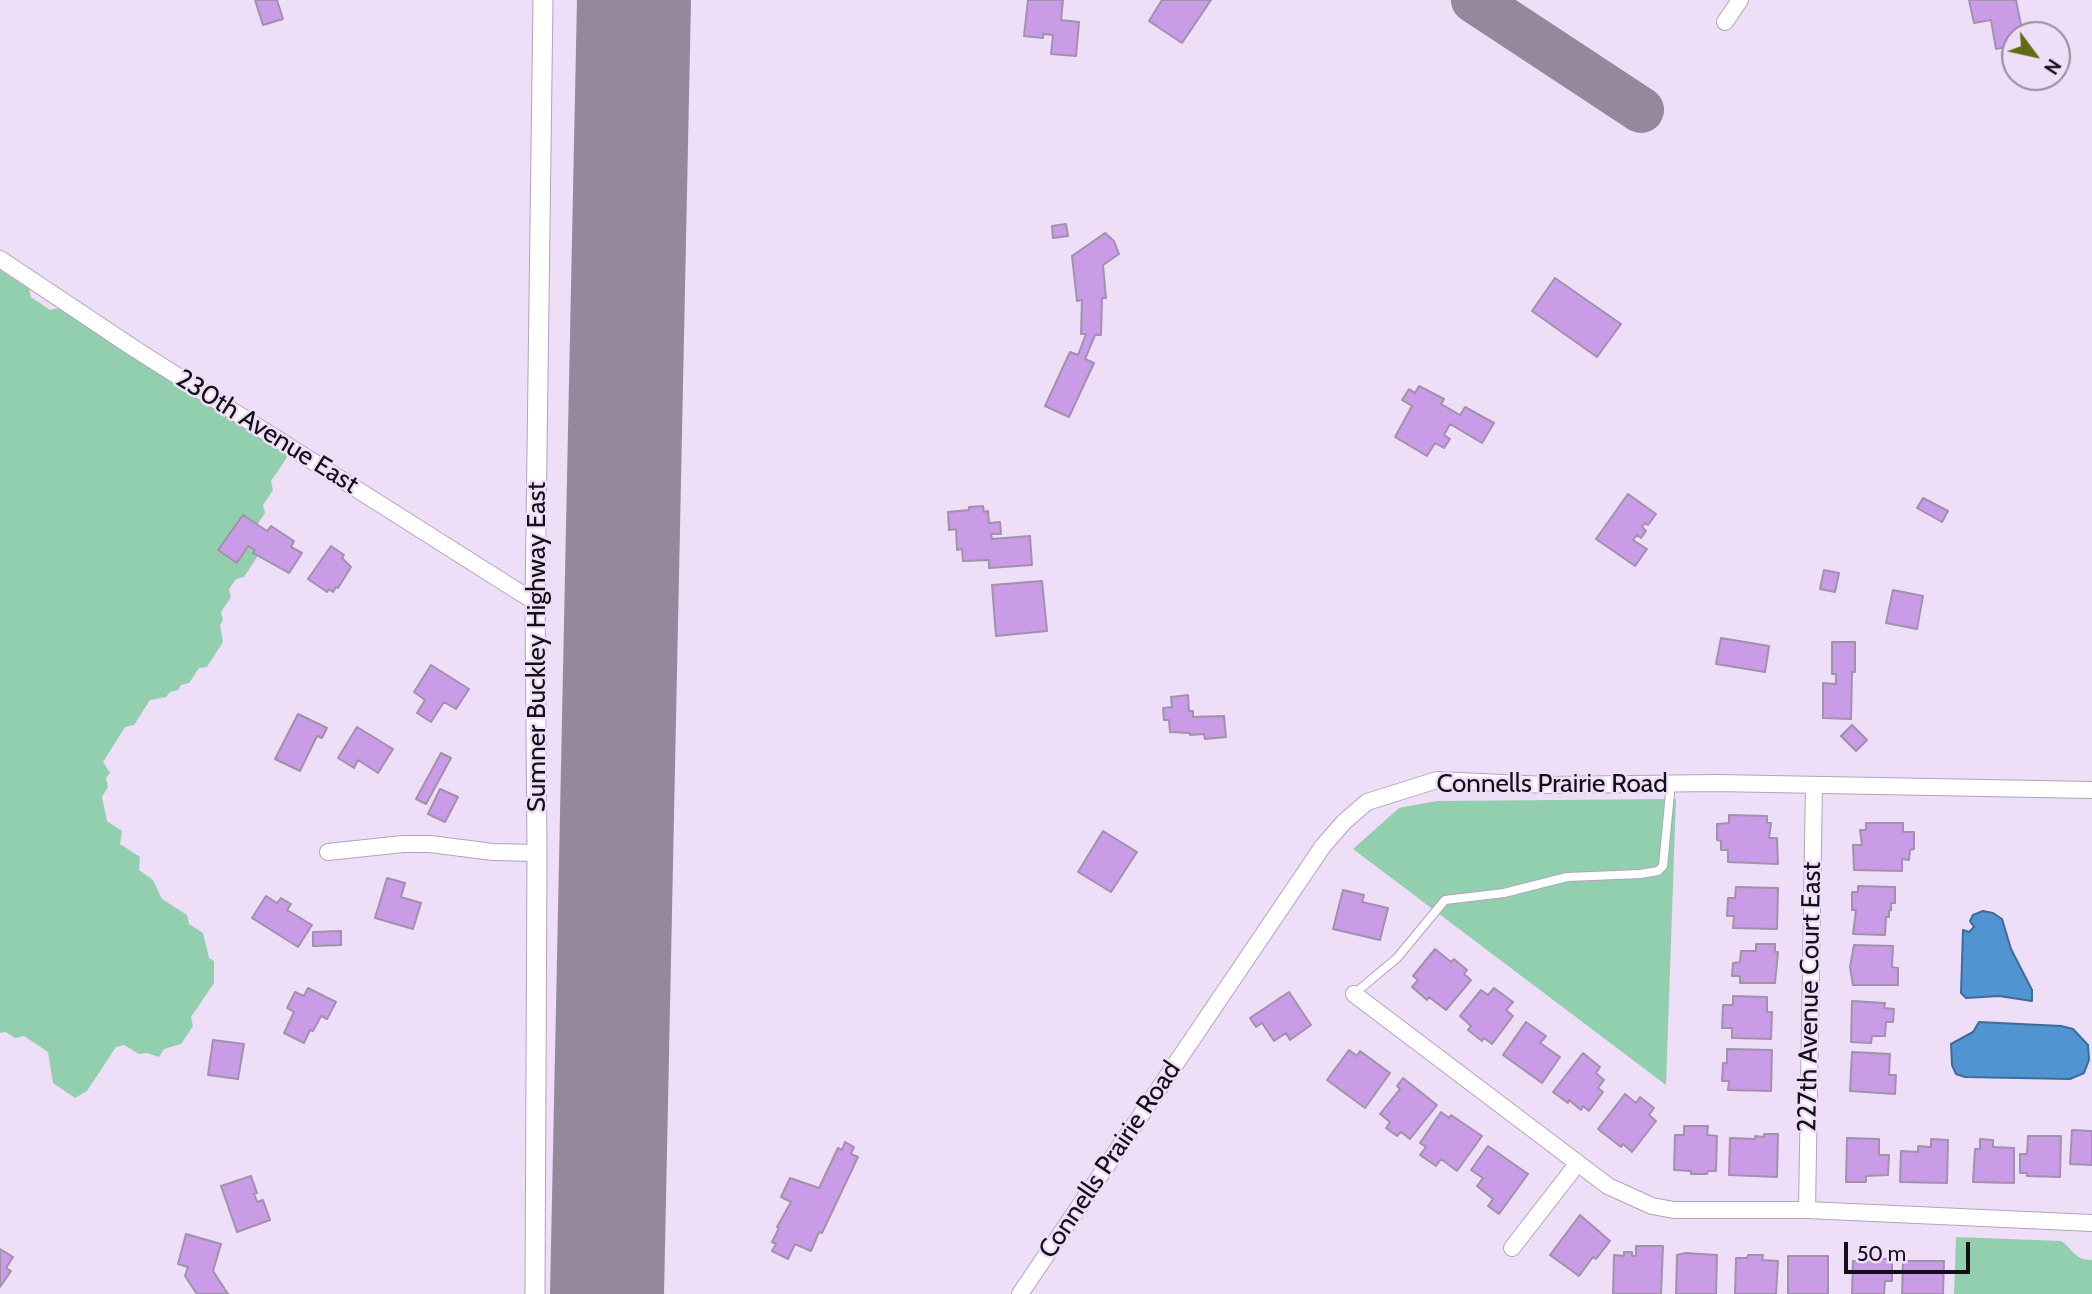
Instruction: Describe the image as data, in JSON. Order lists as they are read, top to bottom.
{
  "streets": {
    "street": [
      "230th Avenue East",
      "Sumner Buckley Highway East",
      "Connells Prairie Road",
      "227th Avenue Court East"
    ]
  },
  "crossings": [
    ["230th Avenue East", "Sumner Buckley Highway East"],
    ["Connells Prairie Road", "227th Avenue Court East"]
  ],
  "scale_bar": "50 m",
  "north": "bottom right"
}
